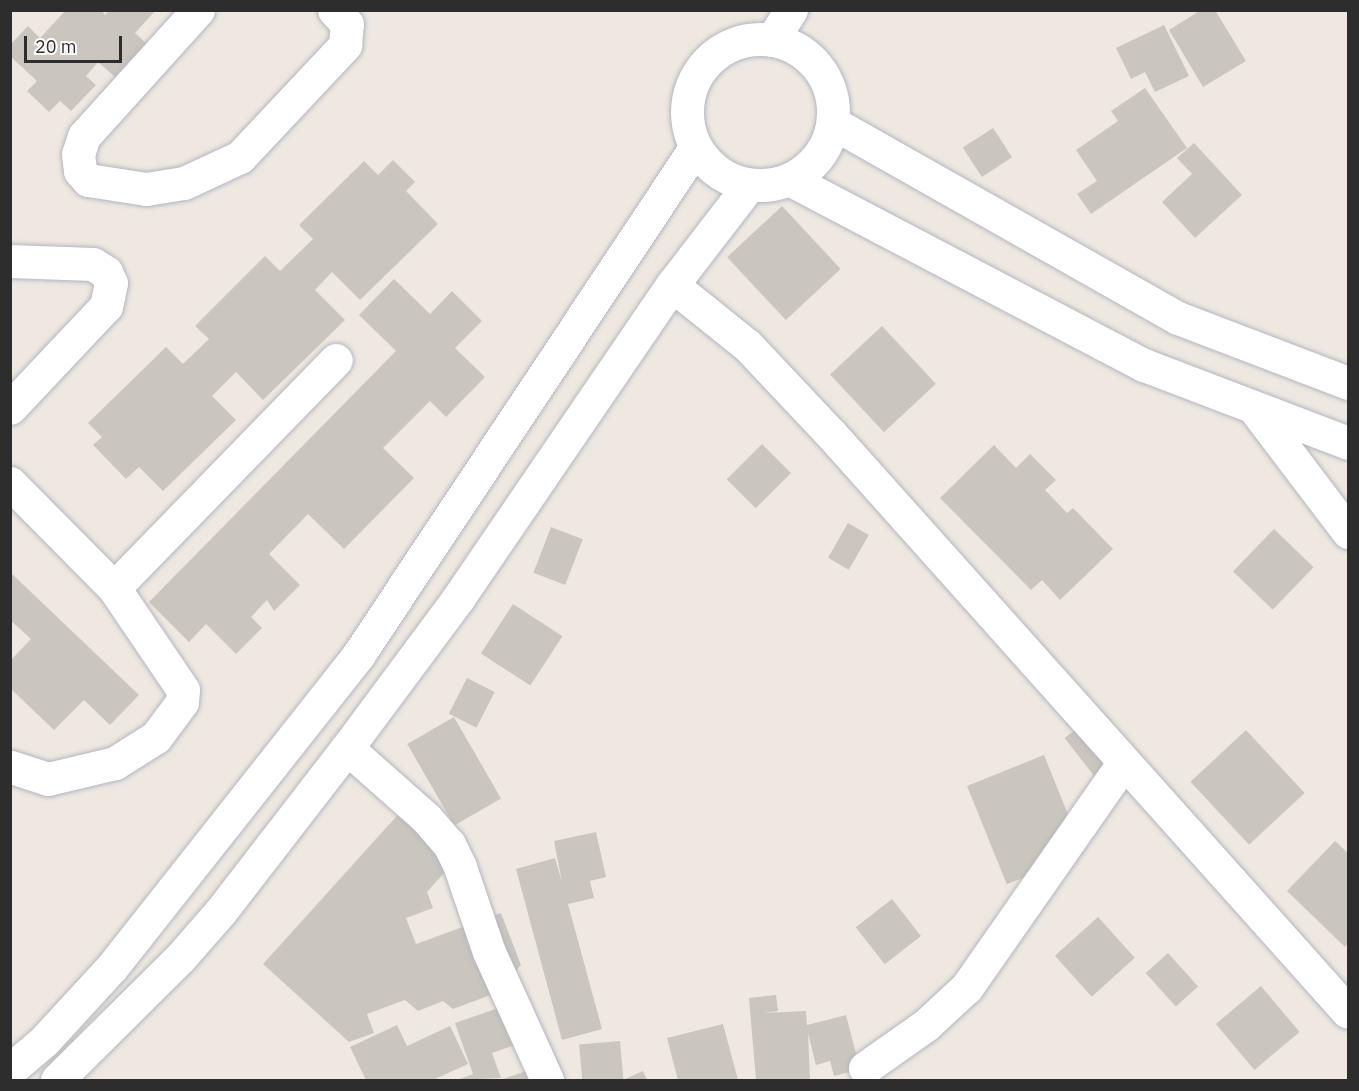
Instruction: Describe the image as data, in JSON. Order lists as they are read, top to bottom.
{
  "scale_bar": "20 m"
}
